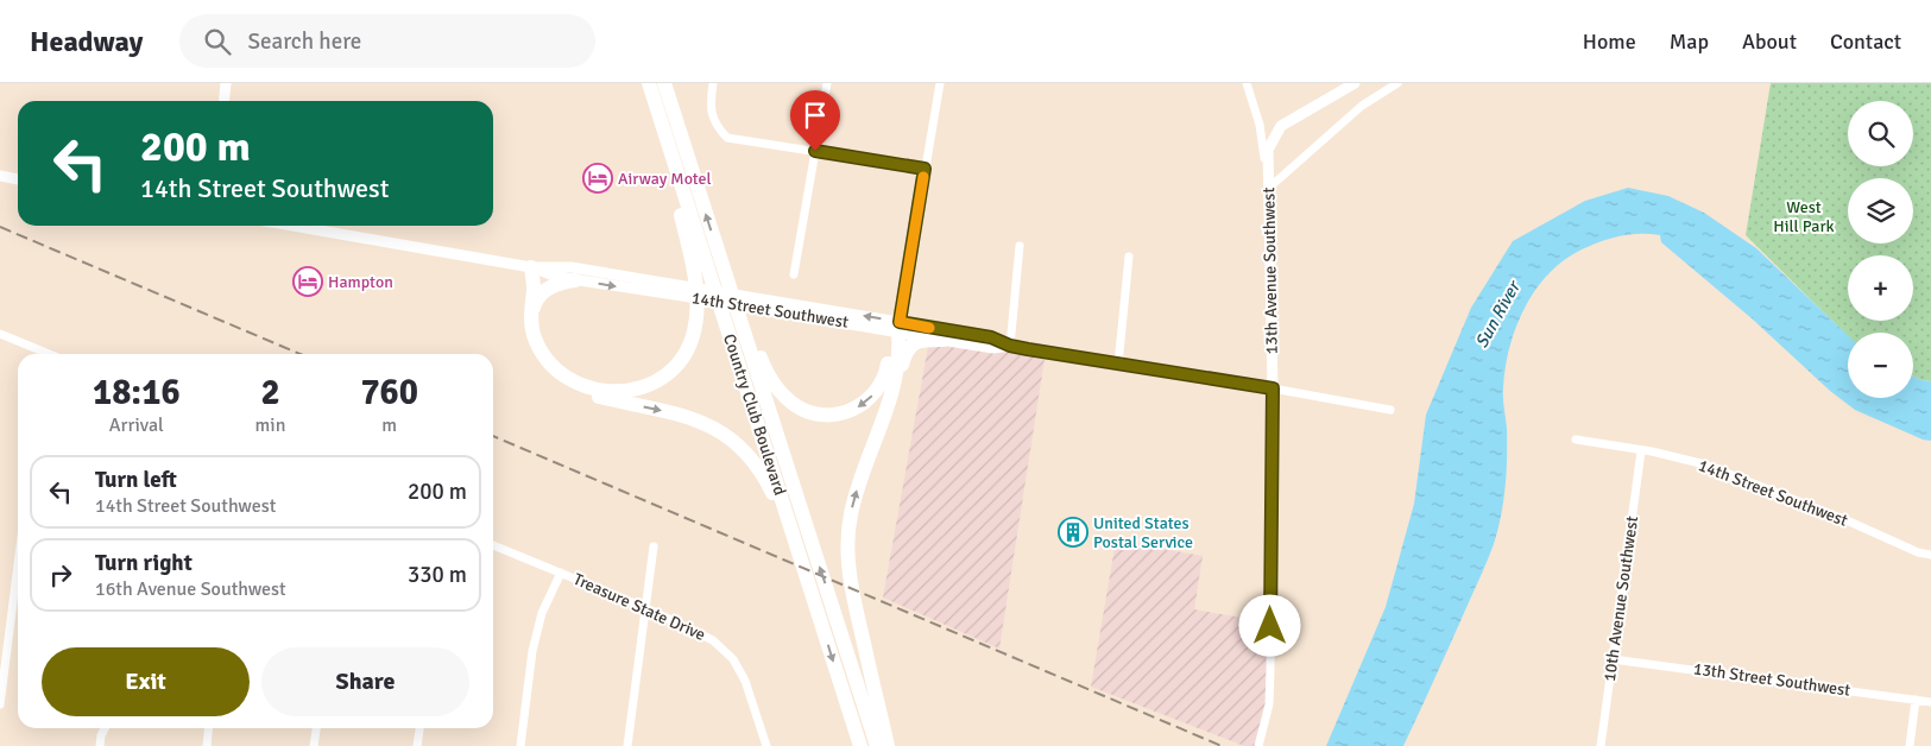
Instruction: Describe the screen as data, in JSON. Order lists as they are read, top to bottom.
{
  "streets": {
    "highway": ["Country Club Boulevard"],
    "street": [
      "13th Avenue Southwest",
      "14th Street Southwest",
      "10th Avenue Southwest",
      "Treasure State Drive",
      "13th Street Southwest"
    ]
  },
  "crossings": [
    ["13th Avenue Southwest", "14th Street Southwest"],
    ["14th Street Southwest", "10th Avenue Southwest"],
    ["10th Avenue Southwest", "13th Street Southwest"]
  ],
  "water": ["Sun River"],
  "parks": ["West Hill Park"],
  "places": {
    "hotel": ["Airway Motel", "Hampton"],
    "building": ["United States Postal Service"]
  },
  "page": {
    "header": "Headway",
    "search": "Search here",
    "nav": [
      "Home",
      "Map",
      "About",
      "Contact"
    ],
    "map_buttons": ["+", "−"],
    "turn": ["200 m", "14th Street Southwest"],
    "eta": [
      "18:16",
      "Arrival",
      "2",
      "min",
      "760",
      "m"
    ],
    "list": [
      {
        "name": "Turn left",
        "note": "14th Street Southwest",
        "value": "200 m"
      },
      {
        "name": "Turn right",
        "note": "16th Avenue Southwest",
        "value": "330 m"
      }
    ],
    "buttons": ["Exit", "Share"]
  }
}
